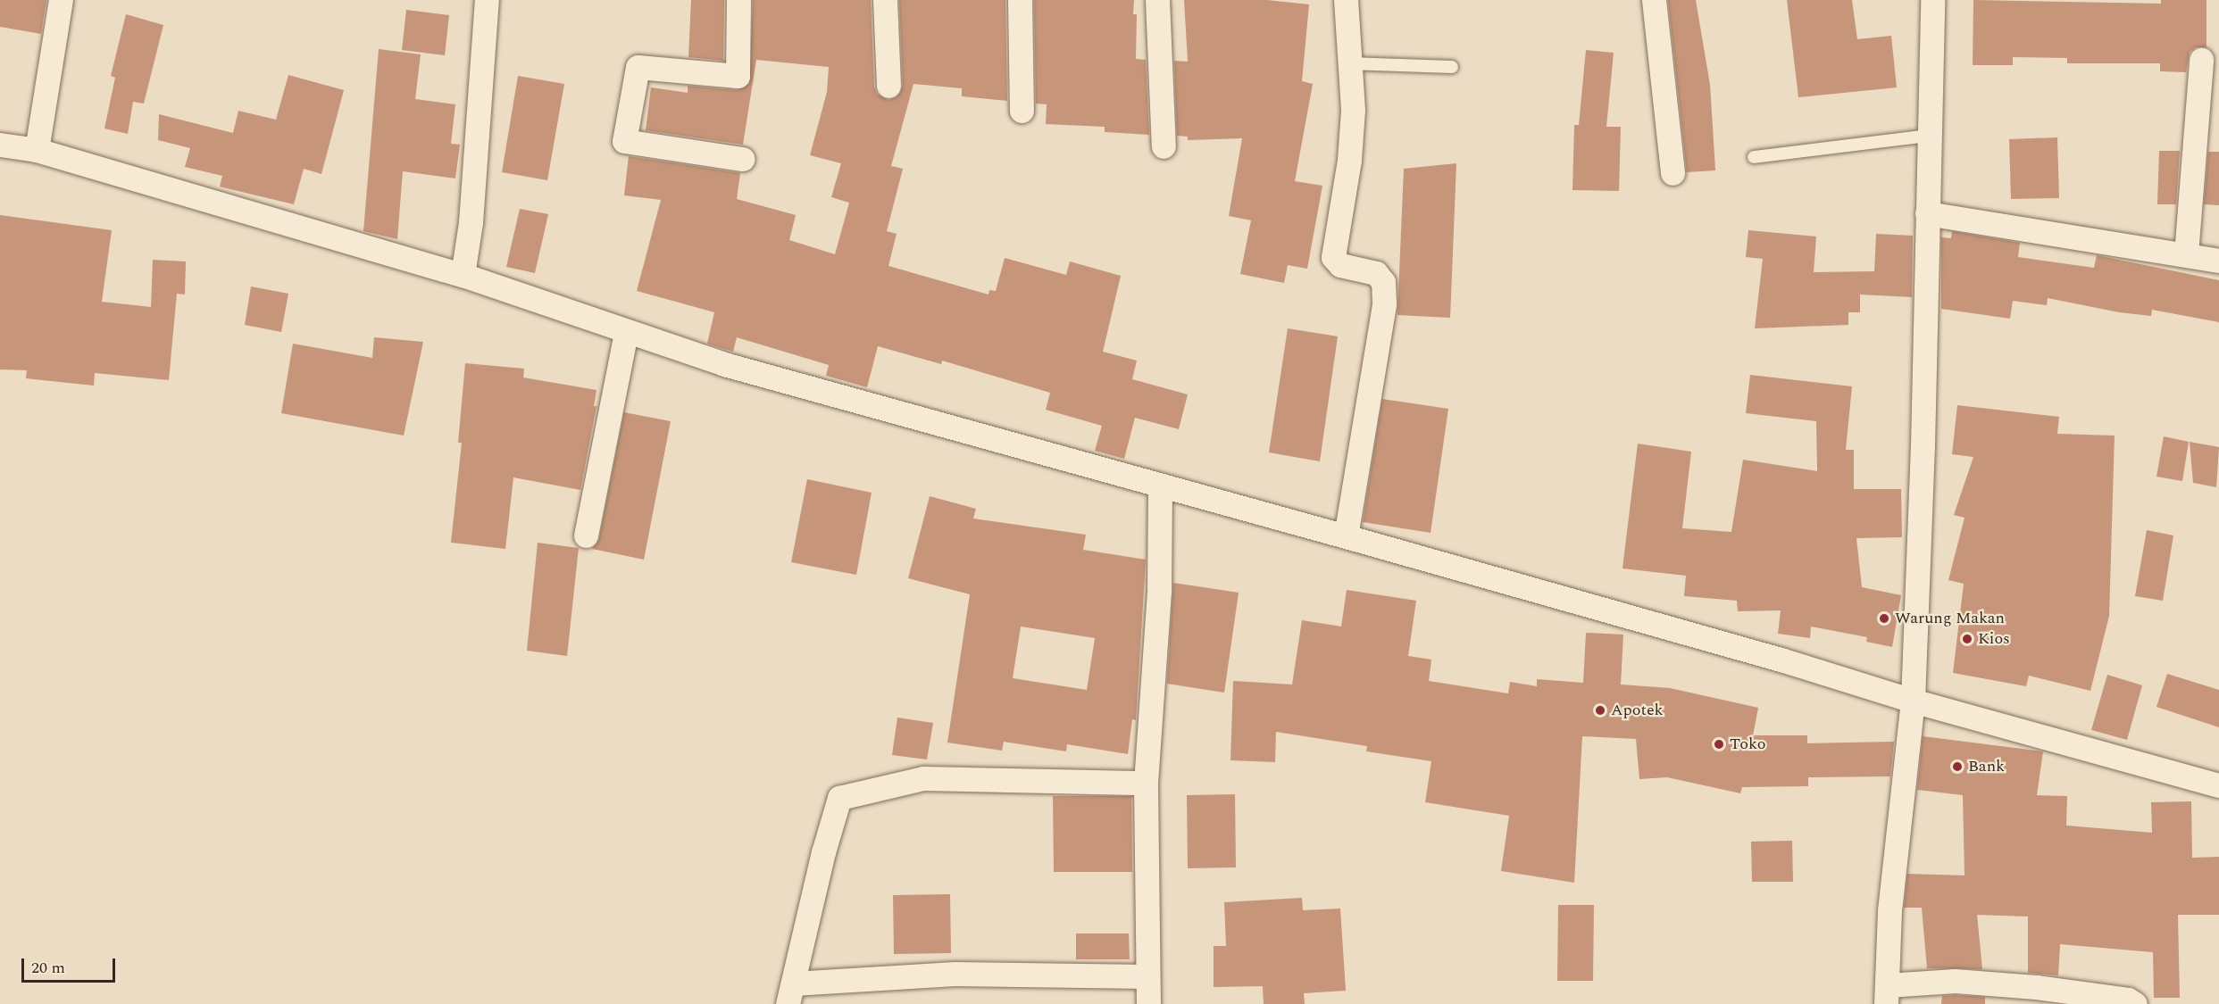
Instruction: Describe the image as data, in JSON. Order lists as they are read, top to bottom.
{
  "places": [
    "Warung Makan",
    "Kios",
    "Apotek",
    "Toko",
    "Bank"
  ],
  "scale_bar": "20 m"
}
